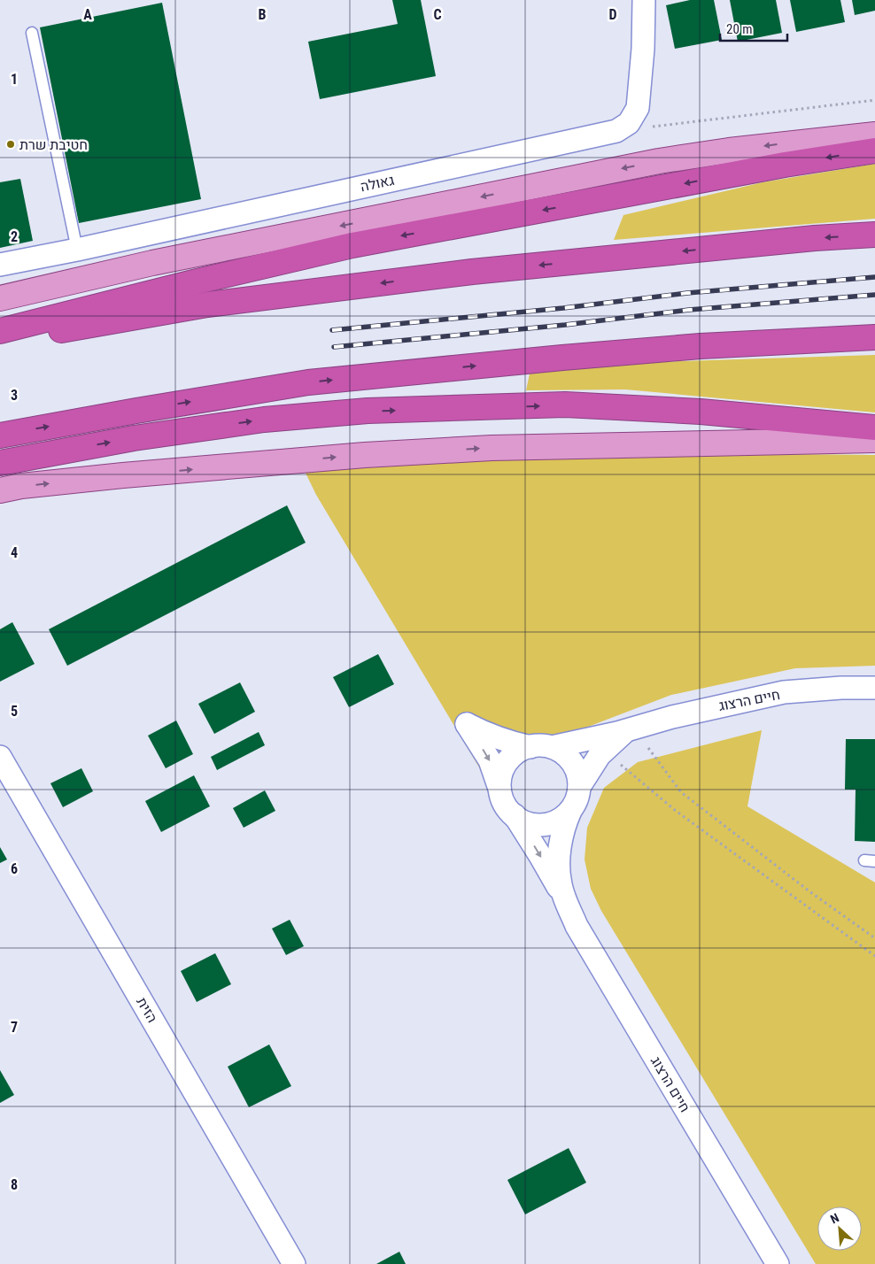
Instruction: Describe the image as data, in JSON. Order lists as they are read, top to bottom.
{
  "streets": {
    "street": ["גאולה", "חיים הרצוג", "הזית"]
  },
  "places": ["חטיבת שרת"],
  "scale_bar": "20 m",
  "north": "top left",
  "grid": {
    "columns": [
      "A",
      "B",
      "C",
      "D"
    ],
    "rows": [
      "1",
      "2",
      "3",
      "4",
      "5",
      "6",
      "7",
      "8"
    ]
  }
}
